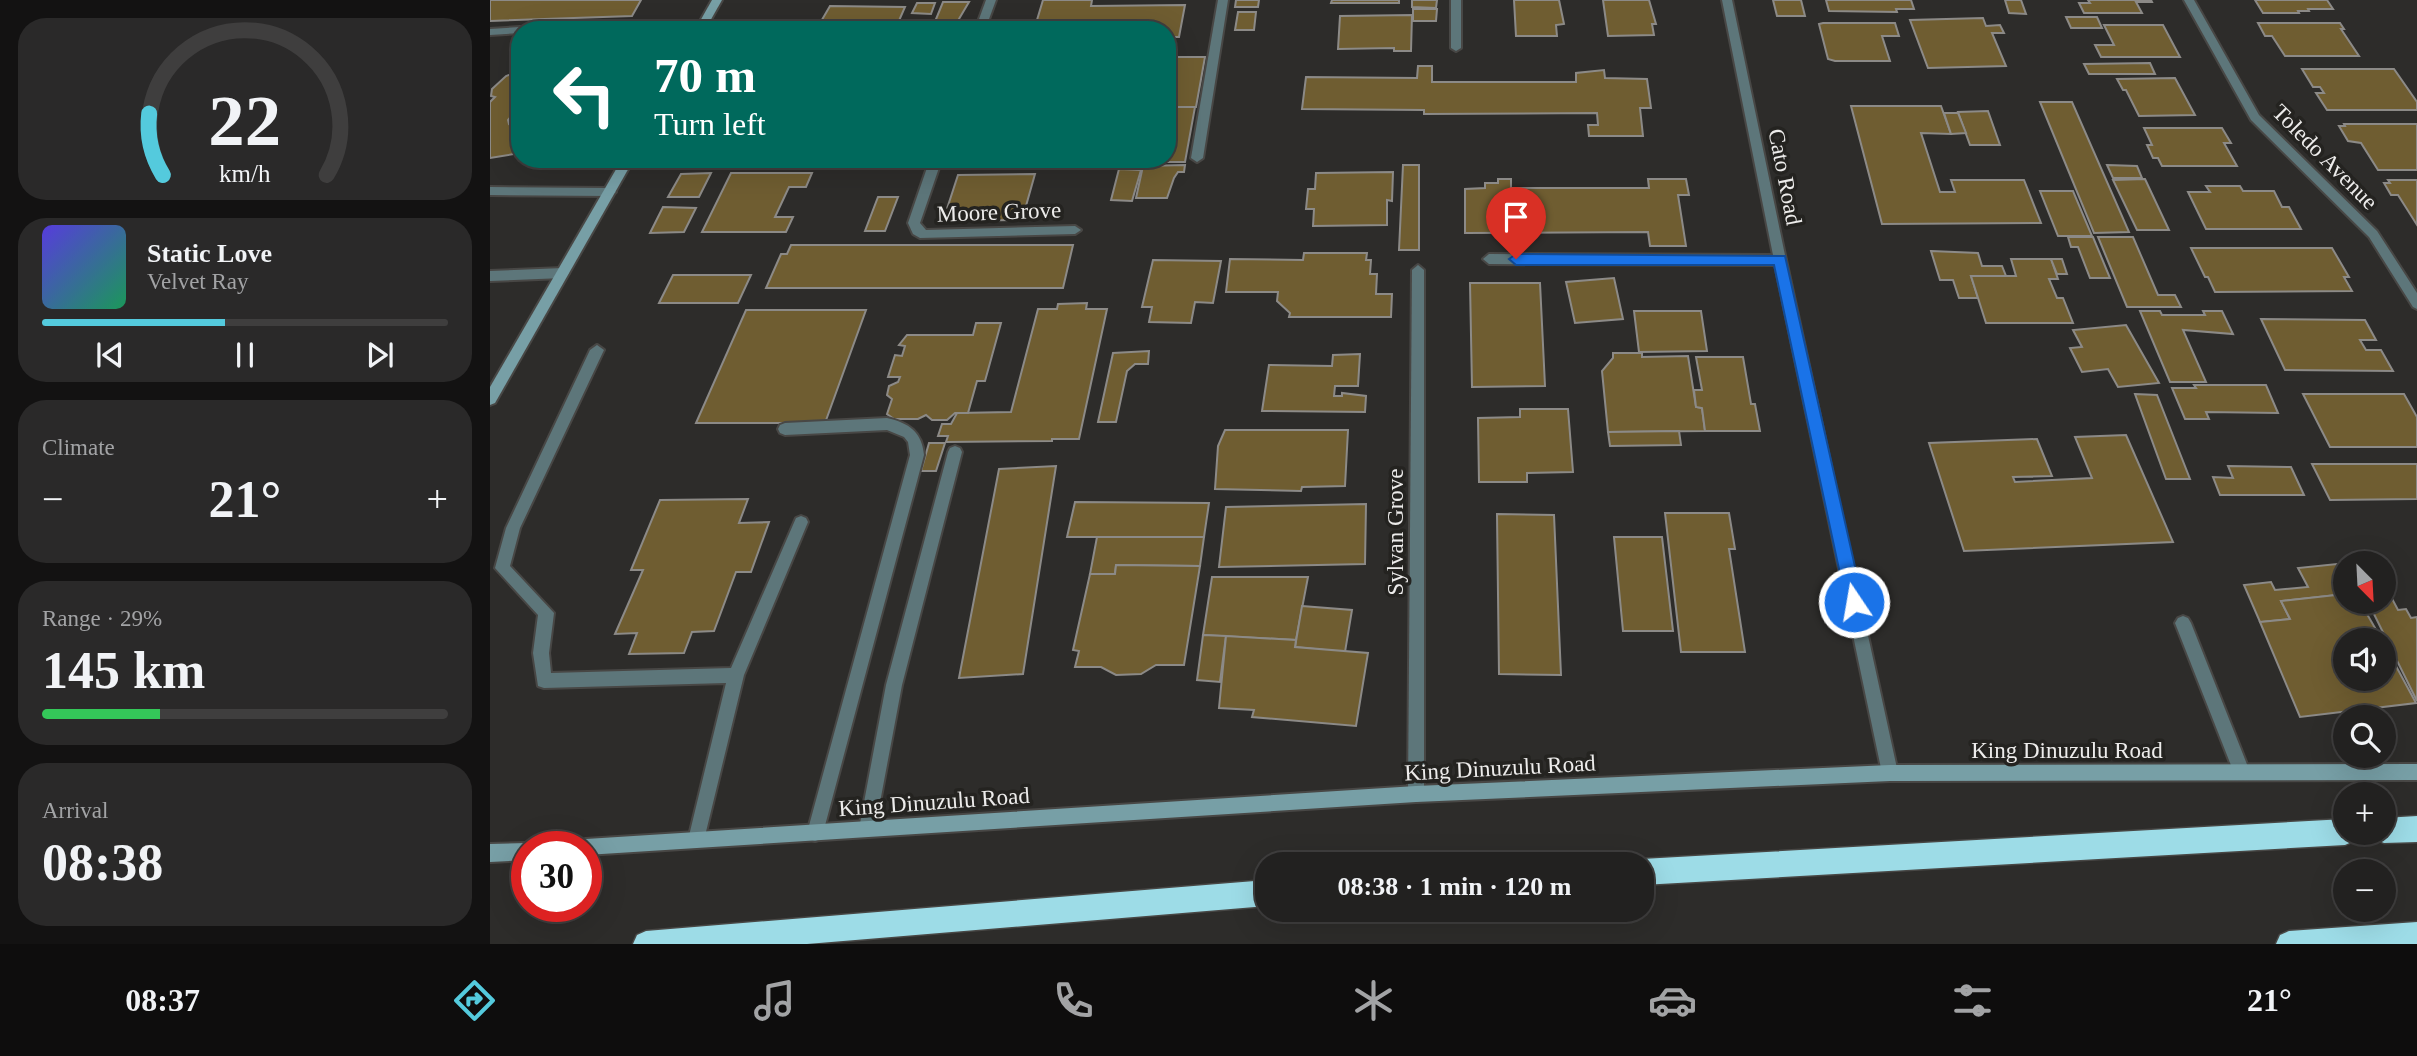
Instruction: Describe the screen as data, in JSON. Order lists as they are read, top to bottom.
{
  "streets": {
    "main road": ["King Dinuzulu Road"],
    "street": [
      "Toledo Avenue",
      "Cato Road",
      "Moore Grove",
      "Sylvan Grove"
    ]
  },
  "crossings": [
    ["Cato Road", "King Dinuzulu Road"],
    ["Sylvan Grove", "King Dinuzulu Road"]
  ],
  "north": "bottom right",
  "page": {
    "turn": ["70 m", "Turn left"],
    "song": ["Static Love", "Velvet Ray"],
    "tile": [
      "Climate",
      ["Range · 29%", "145 km"],
      ["Arrival", "08:38"]
    ],
    "heat": ["−", "21°", "+"],
    "map_buttons": ["+", "−"],
    "limit": "30",
    "trip": "08:38 · 1 min · 120 m",
    "tabs": ["08:37", "21°"],
    "gauge": ["22", "km/h"]
  }
}
